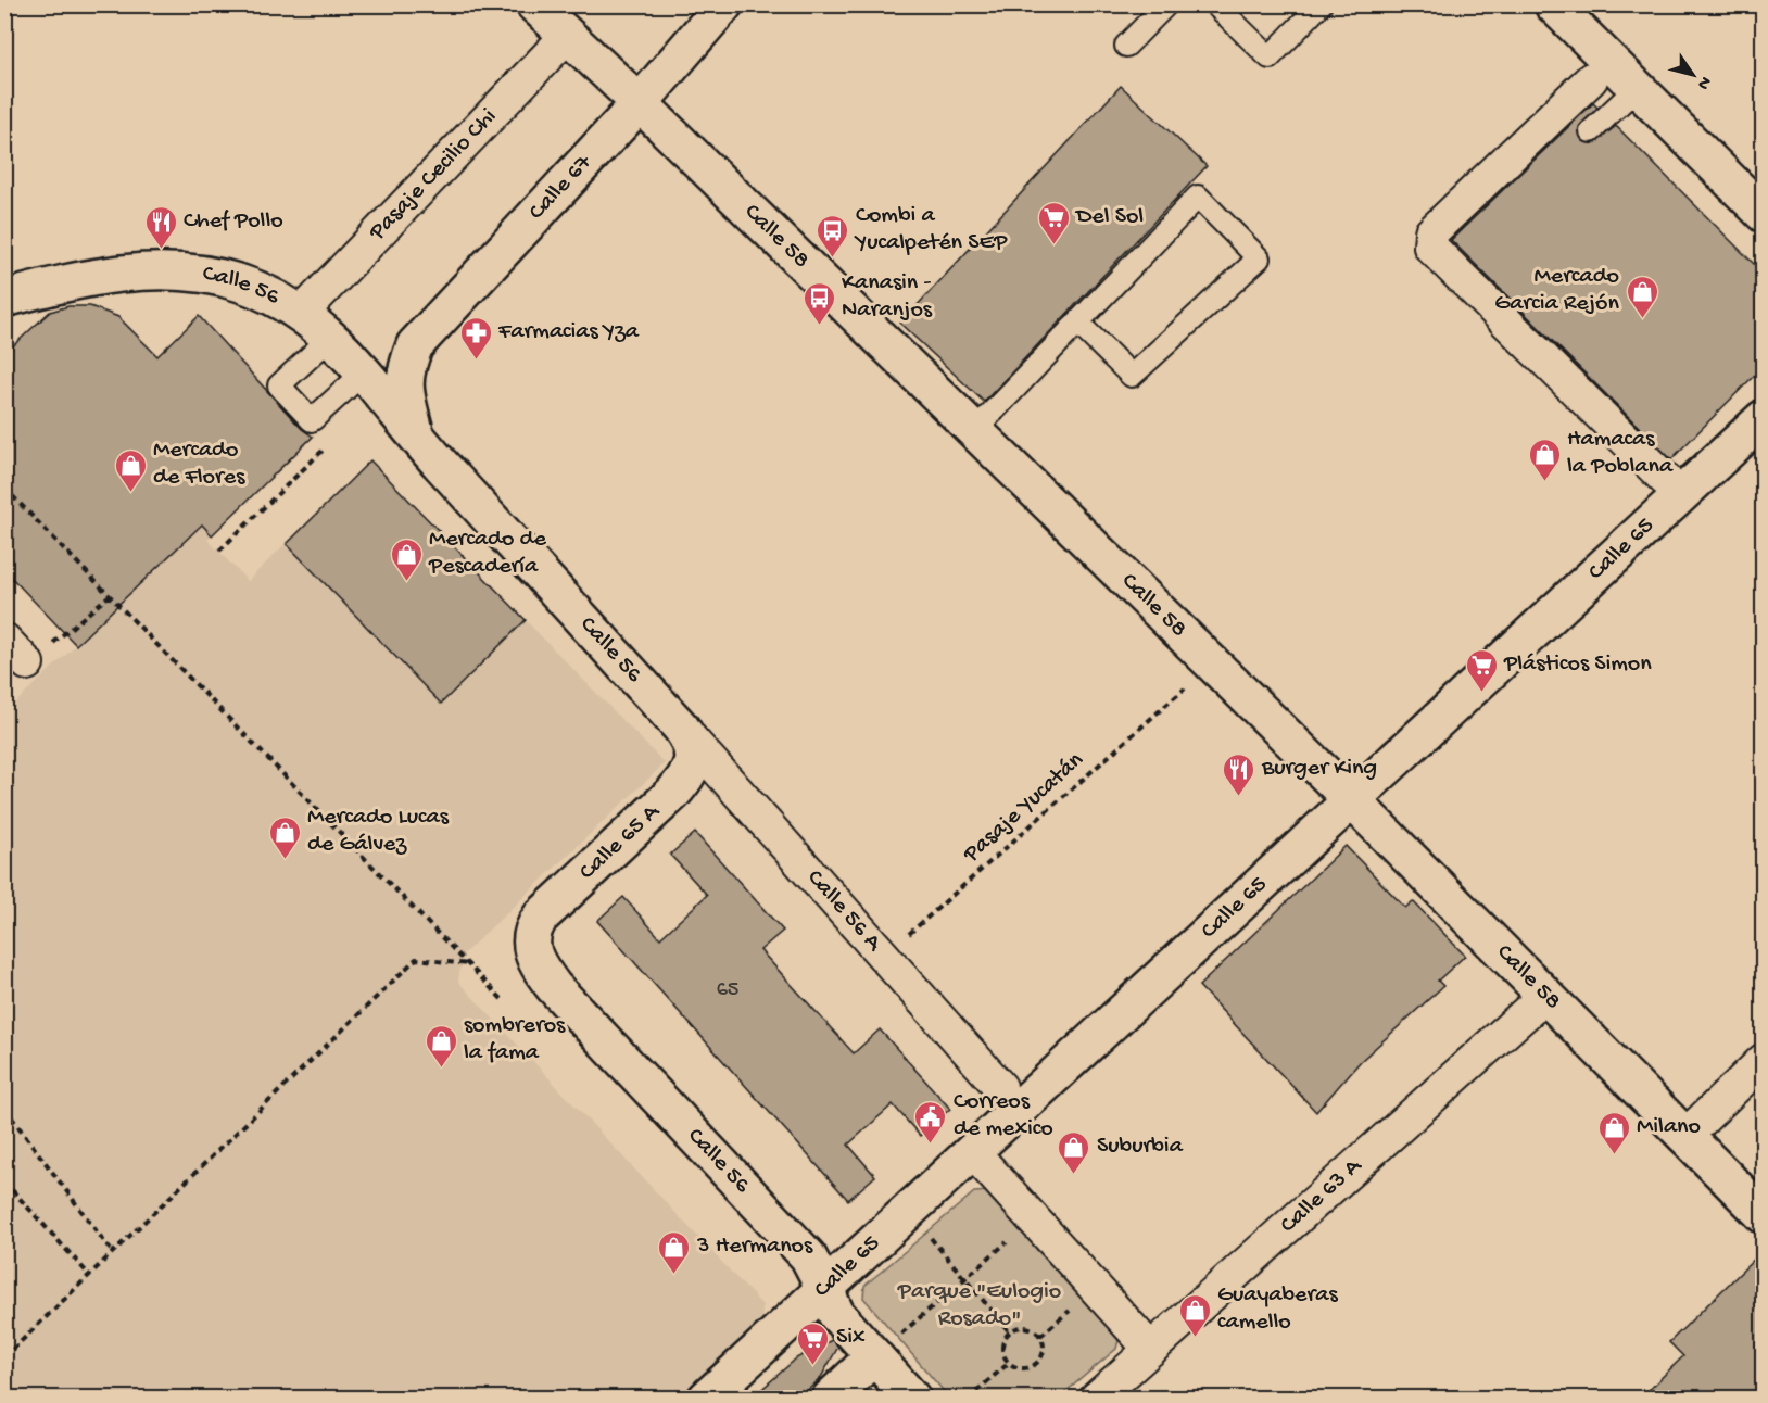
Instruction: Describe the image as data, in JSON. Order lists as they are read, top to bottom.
{
  "streets": {
    "main road": [
      "Calle 67",
      "Calle 58",
      "Calle 56",
      "Calle 65",
      "Calle 65 A"
    ],
    "street": ["Pasaje Cecilio Chi", "Calle 56 A", "Calle 63 A"],
    "path": ["Pasaje Yucatán"]
  },
  "crossings": [
    ["Pasaje Cecilio Chi", "Calle 58"],
    ["Pasaje Cecilio Chi", "Calle 56"],
    ["Calle 67", "Calle 58"],
    ["Calle 67", "Calle 56"],
    ["Calle 58", "Calle 65"],
    ["Calle 58", "Calle 63 A"],
    ["Calle 56", "Calle 65"],
    ["Calle 56", "Calle 65 A"],
    ["Calle 56", "Calle 56 A"],
    ["Pasaje Yucatán", "Calle 56 A"],
    ["Calle 65 A", "Calle 56 A"]
  ],
  "parks": ["Parque \"Eulogio Rosado\""],
  "places": {
    "supermarket": ["Del Sol", "Plásticos Simon", "Six"],
    "restaurant": ["Chef Pollo", "Burger King"],
    "bus stop": ["Combi a Yucalpetén SEP", "Kanasin - Naranjos"],
    "shop": [
      "Mercado Garcia Rejón",
      "Hamacas la Poblana",
      "Mercado de Flores",
      "Mercado de Pescadería",
      "Mercado Lucas de Gálvez",
      "sombreros la fama",
      "Milano",
      "Suburbia",
      "3 Hermanos",
      "Guayaberas camello"
    ],
    "pharmacy": ["Farmacias Yza"],
    "public building": ["Correos de mexico"]
  },
  "house_numbers": ["65"],
  "north": "bottom right"
}
